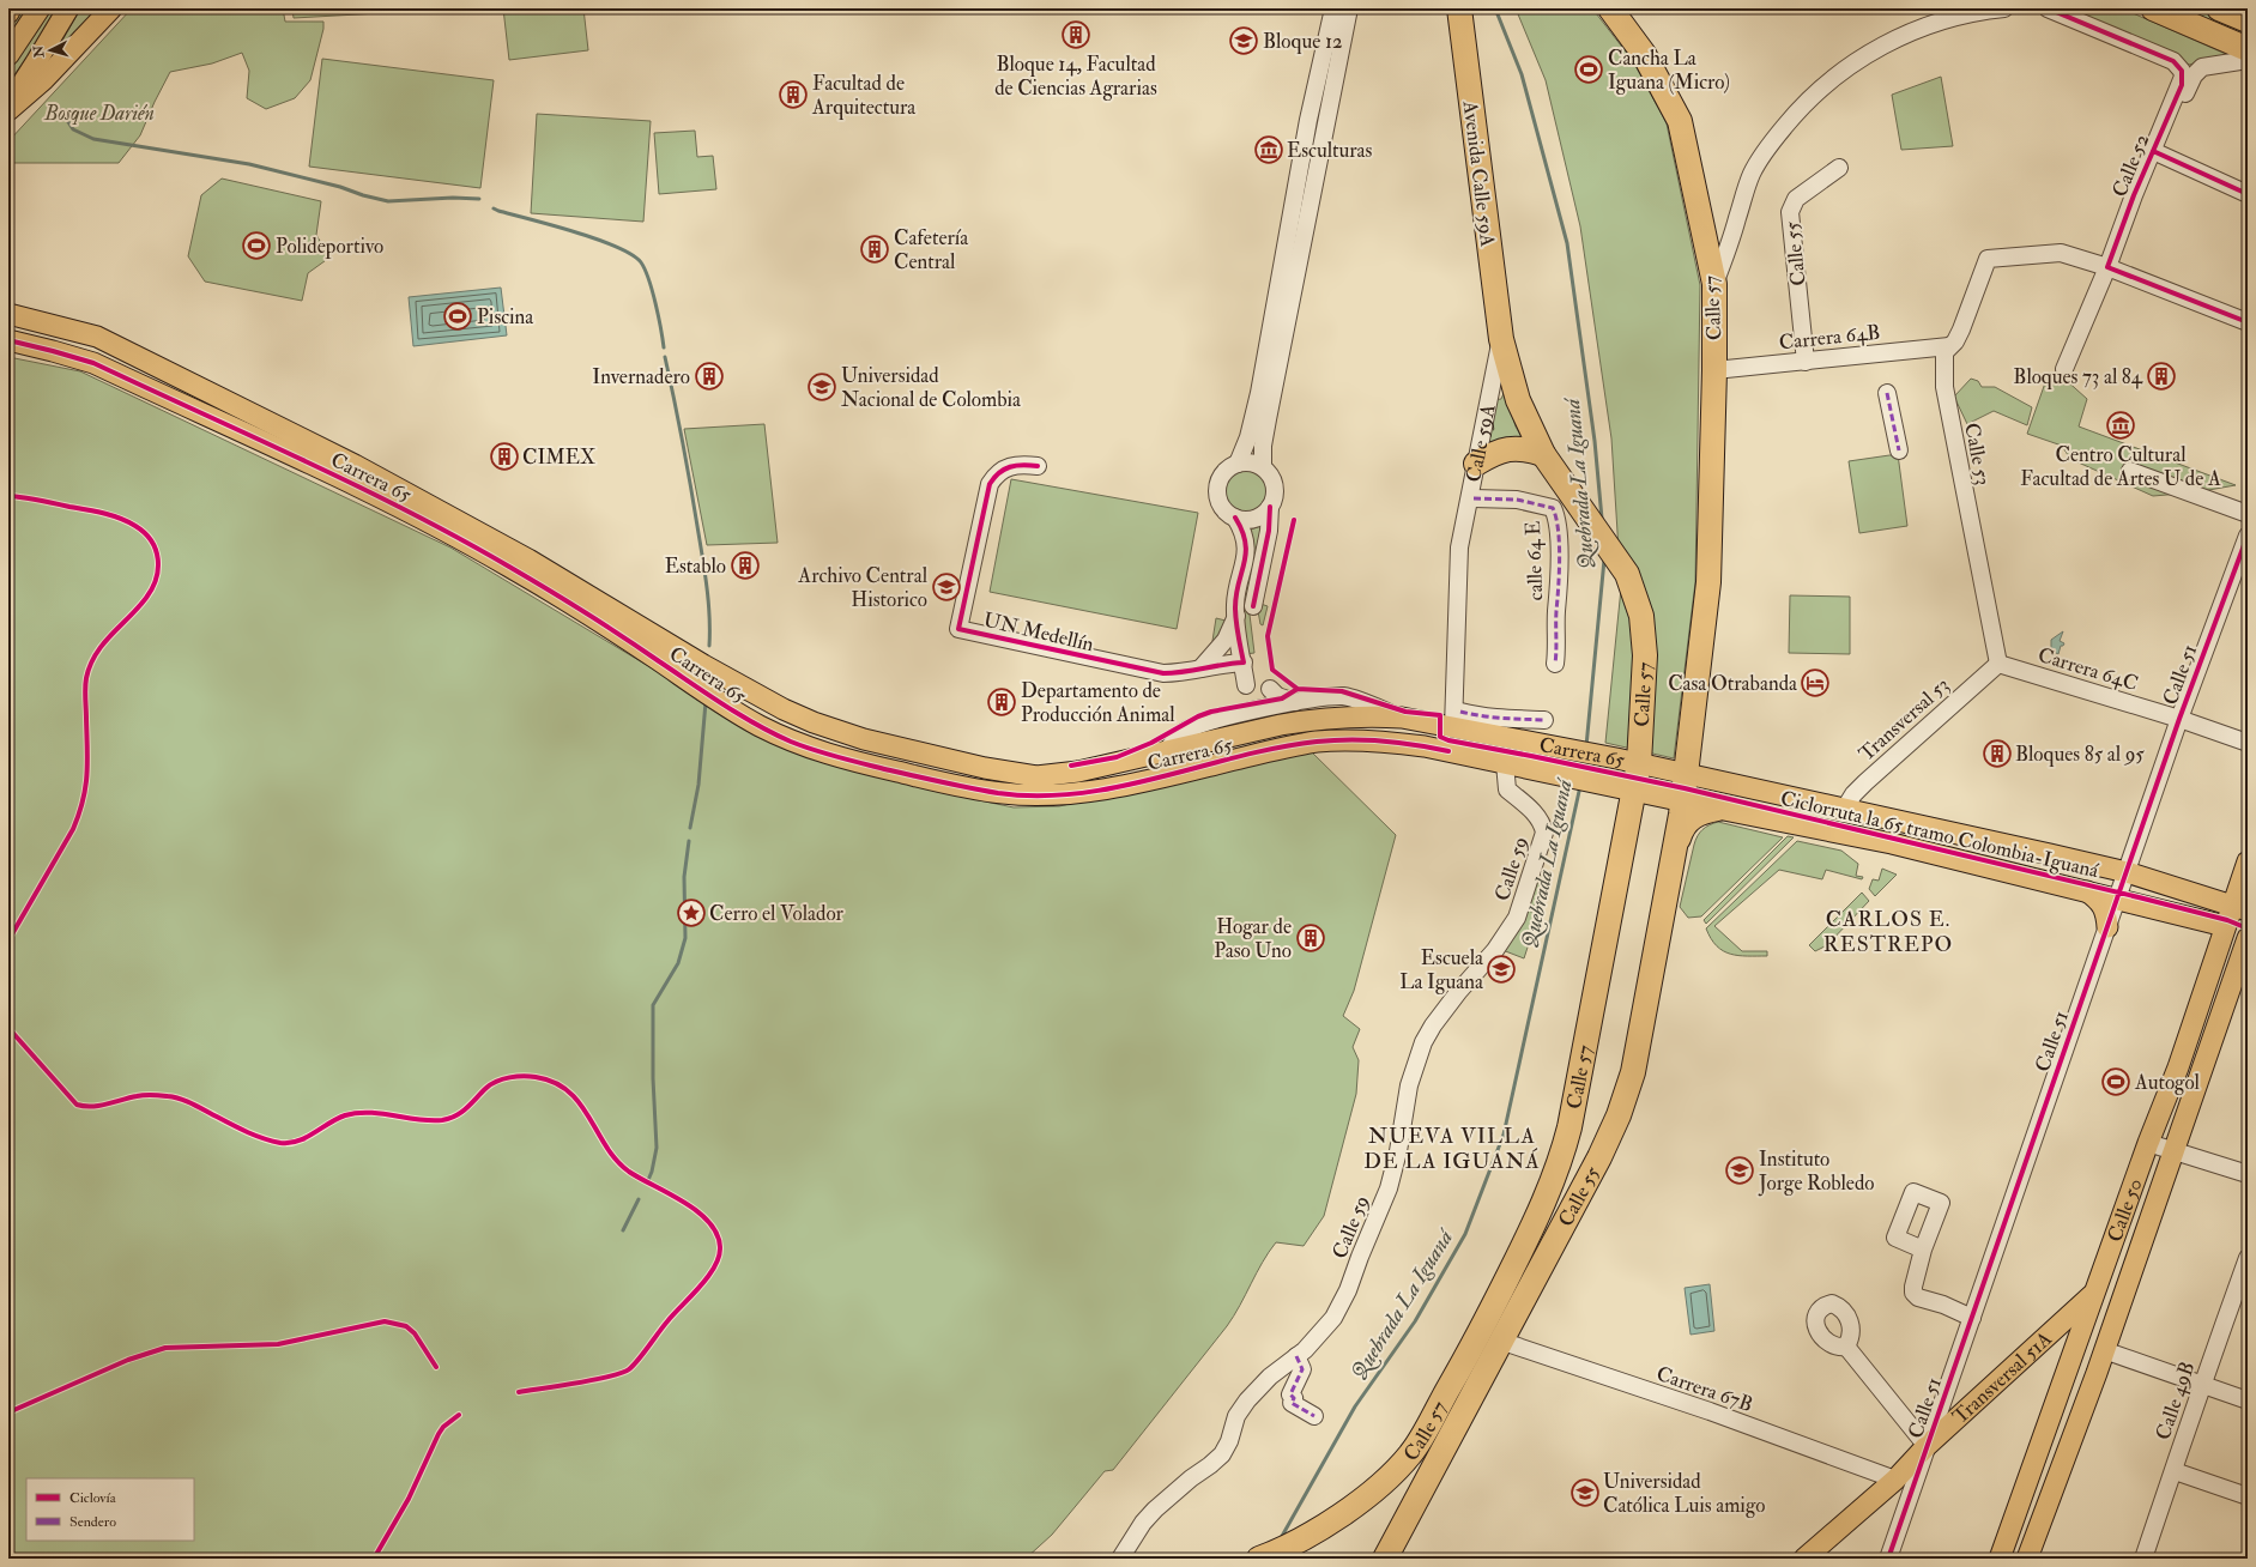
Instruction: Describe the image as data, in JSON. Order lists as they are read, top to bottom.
{
  "streets": {
    "highway": [
      "Avenida Calle 59A",
      "Calle 55",
      "Calle 57",
      "Calle 59A"
    ],
    "main road": ["Carrera 65", "Calle 50", "Transversal 51A"],
    "street": [
      "Calle 52",
      "Carrera 64B",
      "Calle 53",
      "calle 64 E",
      "UN Medellín",
      "Carrera 64C",
      "Calle 51",
      "Transversal 53",
      "Calle 59",
      "Carrera 67B",
      "Calle 49B"
    ],
    "cycle path": ["Ciclorruta la 65 tramo Colombia-Iguaná"]
  },
  "crossings": [
    ["Calle 52", "Calle 53"],
    ["Avenida Calle 59A", "Calle 59A"],
    ["Calle 55", "Calle 57"],
    ["Calle 55", "Carrera 64B"],
    ["Calle 55", "Carrera 65"],
    ["Calle 55", "Carrera 67B"],
    ["Calle 57", "Carrera 64B"],
    ["Calle 57", "Calle 59A"],
    ["Calle 57", "Carrera 65"],
    ["Carrera 64B", "Calle 53"],
    ["Calle 59A", "Carrera 65"],
    ["Calle 53", "Carrera 64C"],
    ["Calle 53", "Transversal 53"],
    ["Carrera 65", "Calle 51"],
    ["Carrera 65", "Transversal 53"],
    ["Carrera 65", "Calle 59"],
    ["Carrera 65", "Calle 50"],
    ["Carrera 64C", "Calle 51"],
    ["Carrera 64C", "Transversal 53"],
    ["Calle 51", "Transversal 51A"],
    ["Calle 50", "Transversal 51A"],
    ["Transversal 51A", "Carrera 67B"]
  ],
  "districts": ["CARLOS E. RESTREPO", "NUEVA VILLA DE LA IGUANÁ"],
  "water": ["Quebrada La Iguaná"],
  "parks": ["Bosque Darién"],
  "places": {
    "building": [
      "Bloque 14, Facultad de Ciencias Agrarias",
      "Facultad de Arquitectura",
      "Cafetería Central",
      "Invernadero",
      "Bloques 73 al 84",
      "CIMEX",
      "Establo",
      "Departamento de Producción Animal",
      "Bloques 85 al 95",
      "Hogar de Paso Uno"
    ],
    "school or university": [
      "Bloque 12",
      "Universidad Nacional de Colombia",
      "Archivo Central Historico",
      "Escuela La Iguana",
      "Instituto Jorge Robledo",
      "Universidad Católica Luis amigo"
    ],
    "sports": [
      "Cancha La Iguana (Micro)",
      "Polideportivo",
      "Piscina",
      "Autogol"
    ],
    "museum": ["Esculturas", "Centro Cultural Facultad de Artes U de A"],
    "hotel": ["Casa Otrabanda"],
    "place": ["Cerro el Volador"]
  },
  "legend": ["Ciclovía", "Sendero"],
  "north": "left"
}
